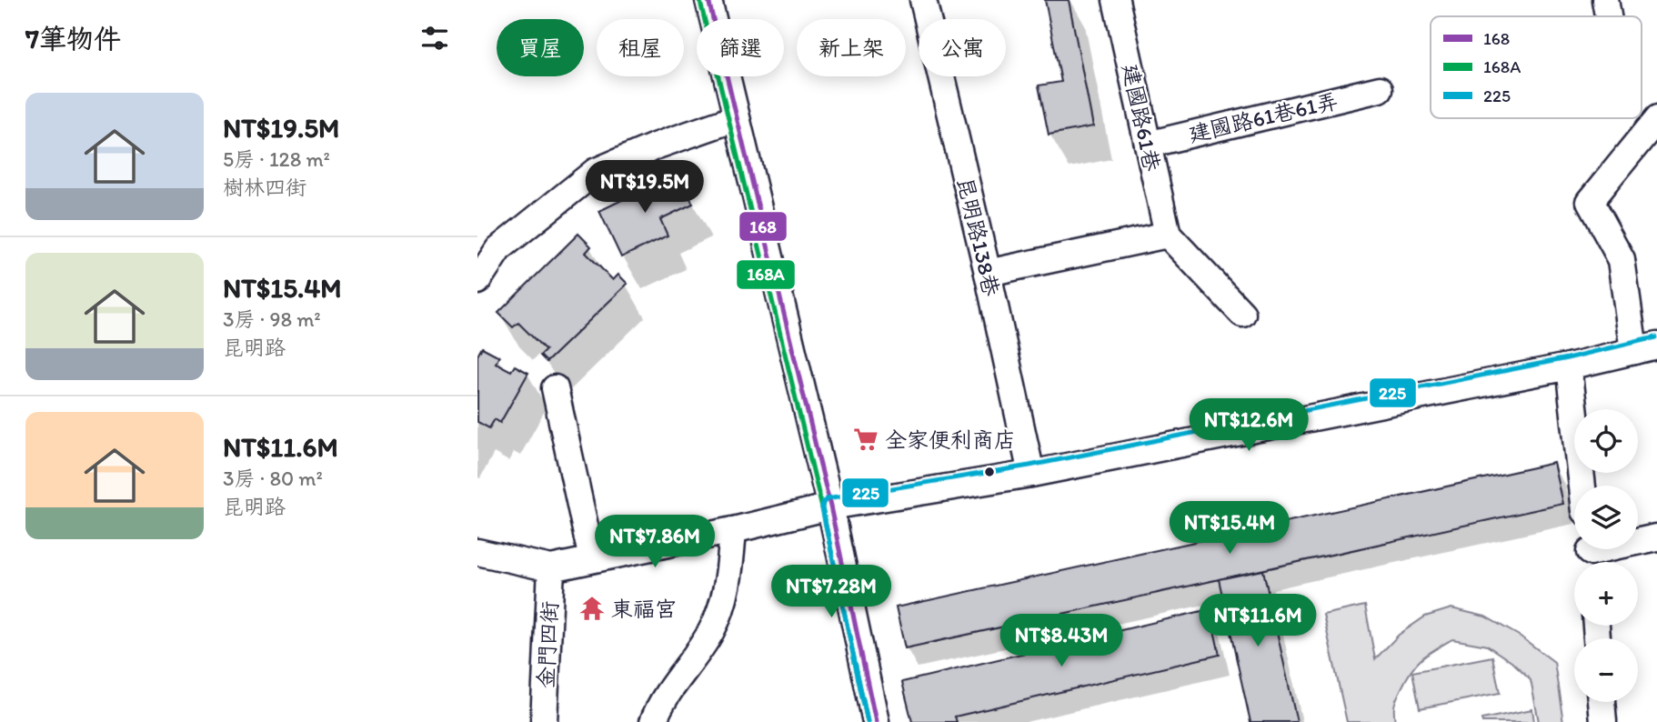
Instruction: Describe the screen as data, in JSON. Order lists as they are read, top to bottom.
{
  "streets": {
    "street": [
      "建國路61巷",
      "建國路61巷61弄",
      "昆明路138巷",
      "金門四街"
    ]
  },
  "crossings": [
    ["建國路61巷", "建國路61巷61弄"]
  ],
  "places": {
    "supermarket": ["全家便利商店"],
    "temple": ["東福宮"]
  },
  "lines": ["transit line 168", "transit line 168A", "transit line 225"],
  "legend": ["168", "168A", "225"],
  "page": {
    "heading": "7筆物件",
    "chip": [
      "買屋",
      "租屋",
      "篩選",
      "新上架",
      "公寓"
    ],
    "list": [
      {
        "name": "NT$19.5M",
        "note": "5房 · 128 m² · 樹林四街"
      },
      {
        "name": "NT$15.4M",
        "note": "3房 · 98 m² · 昆明路"
      },
      {
        "name": "NT$11.6M",
        "note": "3房 · 80 m² · 昆明路"
      }
    ],
    "price": [
      "NT$19.5M",
      "NT$12.6M",
      "NT$15.4M",
      "NT$7.86M",
      "NT$7.28M",
      "NT$11.6M",
      "NT$8.43M"
    ],
    "map_buttons": ["+", "−"]
  }
}
